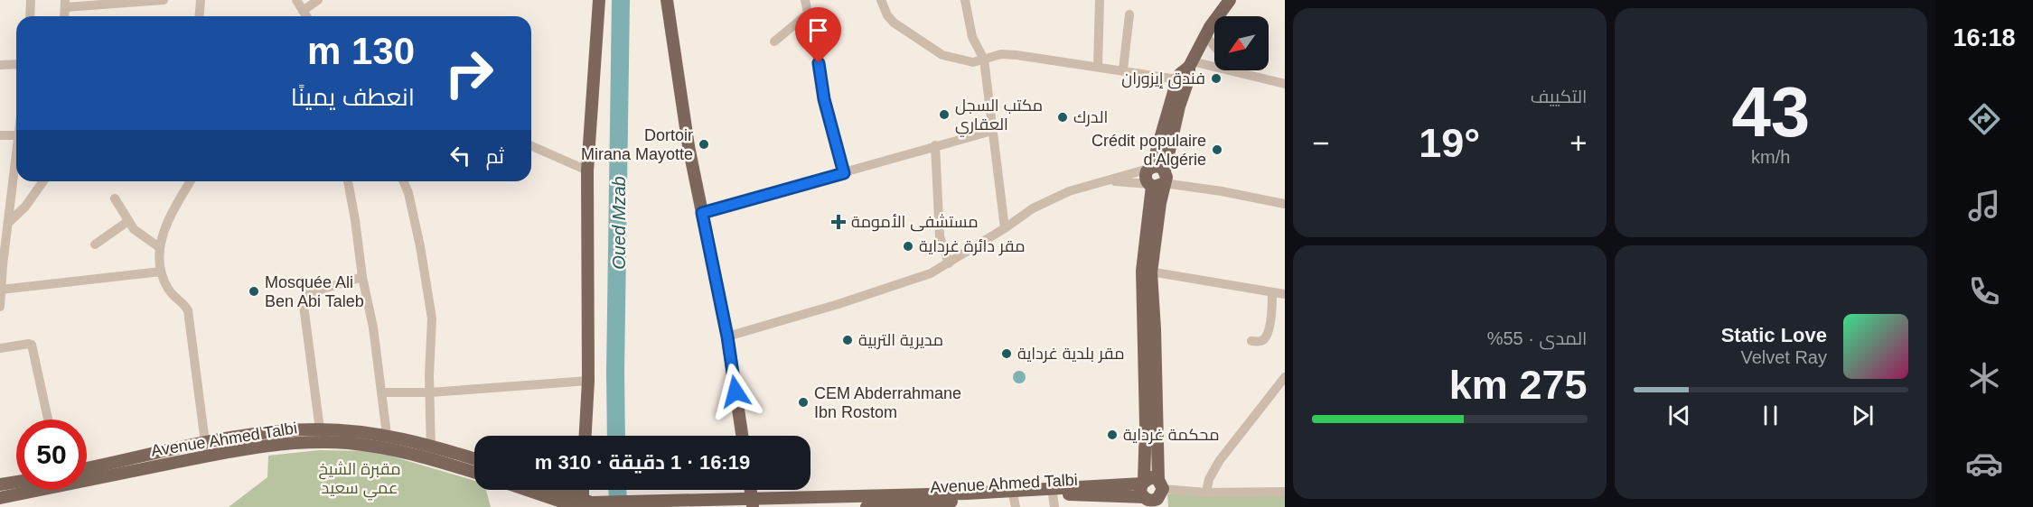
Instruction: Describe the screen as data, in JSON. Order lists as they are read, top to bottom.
{
  "streets": {
    "main road": ["Avenue Ahmed Talbi"]
  },
  "water": ["Oued Mzab"],
  "parks": ["مقبرة الشيخ عمي سعيد"],
  "places": {
    "other": [
      "فندق إيزوران",
      "مكتب السجل العقاري",
      "الدرك",
      "Dortoir Mirana Mayotte",
      "Crédit populaire d'Algérie",
      "مقر دائرة غرداية",
      "Mosquée Ali Ben Abi Taleb",
      "مديرية التربية",
      "مقر بلدية غرداية",
      "CEM Abderrahmane Ibn Rostom",
      "محكمة غرداية"
    ],
    "health": ["مستشفى الأمومة"]
  },
  "north": "bottom left",
  "page": {
    "tabs": "16:18",
    "tile": [
      ["43", "km/h"],
      "التكييف",
      ["المدى · 55%", "275 km"]
    ],
    "turn": ["130 m", "انعطف يمينًا"],
    "heat": ["−", "19°", "+"],
    "then": "ثم",
    "song": ["Static Love", "Velvet Ray"],
    "limit": "50",
    "trip": "16:19 · 1 دقيقة · 310 m"
  }
}
